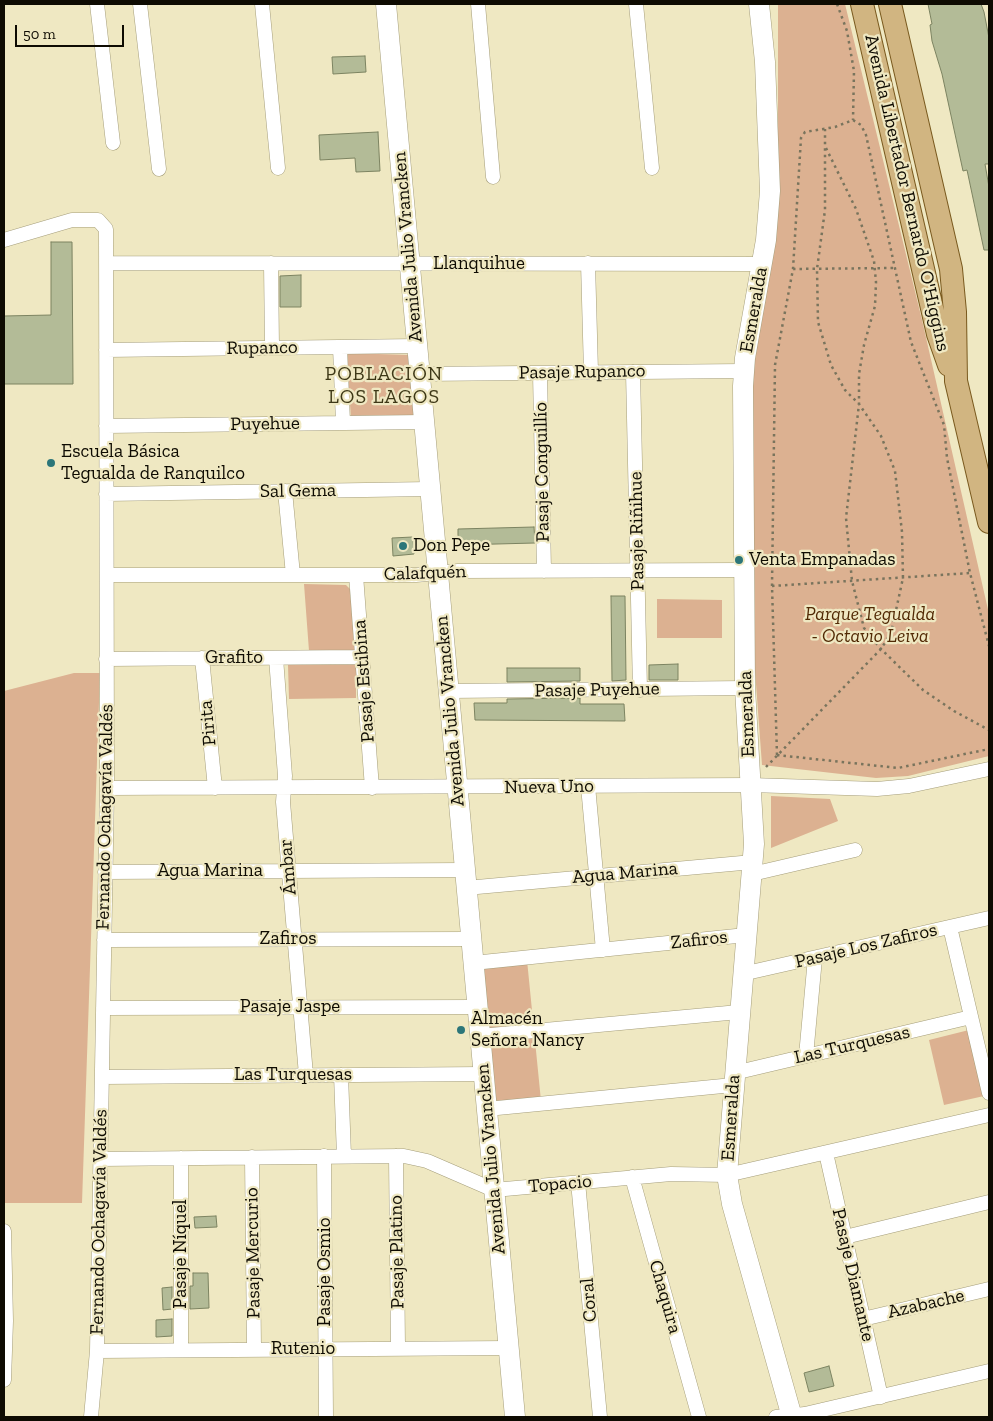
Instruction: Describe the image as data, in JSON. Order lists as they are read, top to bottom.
{
  "streets": {
    "main road": ["Avenida Libertador Bernardo O'Higgins"],
    "street": [
      "Avenida Julio Vrancken",
      "Llanquihue",
      "Esmeralda",
      "Rupanco",
      "Pasaje Rupanco",
      "Puyehue",
      "Pasaje Conguillío",
      "Sal Gema",
      "Pasaje Riñihue",
      "Calafquén",
      "Grafito",
      "Pasaje Estibina",
      "Pasaje Puyehue",
      "Pirita",
      "Nueva Uno",
      "Fernando Ochagavía Valdés",
      "Ámbar",
      "Agua Marina",
      "Zafiros",
      "Pasaje Los Zafiros",
      "Pasaje Jaspe",
      "Las Turquesas",
      "Topacio",
      "Pasaje Platino",
      "Pasaje Mercurio",
      "Pasaje Níquel",
      "Pasaje Osmio",
      "Pasaje Diamante",
      "Chaquira",
      "Coral",
      "Azabache",
      "Rutenio"
    ]
  },
  "crossings": [
    ["Avenida Julio Vrancken", "Llanquihue"],
    ["Avenida Julio Vrancken", "Rupanco"],
    ["Avenida Julio Vrancken", "Pasaje Rupanco"],
    ["Avenida Julio Vrancken", "Puyehue"],
    ["Avenida Julio Vrancken", "Sal Gema"],
    ["Avenida Julio Vrancken", "Calafquén"],
    ["Avenida Julio Vrancken", "Pasaje Puyehue"],
    ["Avenida Julio Vrancken", "Nueva Uno"],
    ["Avenida Julio Vrancken", "Agua Marina"],
    ["Avenida Julio Vrancken", "Zafiros"],
    ["Avenida Julio Vrancken", "Pasaje Jaspe"],
    ["Avenida Julio Vrancken", "Las Turquesas"],
    ["Avenida Julio Vrancken", "Topacio"],
    ["Avenida Julio Vrancken", "Rutenio"],
    ["Llanquihue", "Esmeralda"],
    ["Llanquihue", "Fernando Ochagavía Valdés"],
    ["Esmeralda", "Pasaje Rupanco"],
    ["Esmeralda", "Calafquén"],
    ["Esmeralda", "Pasaje Puyehue"],
    ["Esmeralda", "Nueva Uno"],
    ["Esmeralda", "Agua Marina"],
    ["Esmeralda", "Zafiros"],
    ["Esmeralda", "Pasaje Los Zafiros"],
    ["Esmeralda", "Las Turquesas"],
    ["Esmeralda", "Topacio"],
    ["Rupanco", "Fernando Ochagavía Valdés"],
    ["Pasaje Rupanco", "Pasaje Conguillío"],
    ["Pasaje Rupanco", "Pasaje Riñihue"],
    ["Puyehue", "Fernando Ochagavía Valdés"],
    ["Pasaje Conguillío", "Calafquén"],
    ["Sal Gema", "Fernando Ochagavía Valdés"],
    ["Pasaje Riñihue", "Calafquén"],
    ["Pasaje Riñihue", "Pasaje Puyehue"],
    ["Calafquén", "Pasaje Estibina"],
    ["Calafquén", "Fernando Ochagavía Valdés"],
    ["Grafito", "Pasaje Estibina"],
    ["Grafito", "Pirita"],
    ["Grafito", "Fernando Ochagavía Valdés"],
    ["Grafito", "Ámbar"],
    ["Pasaje Estibina", "Nueva Uno"],
    ["Pirita", "Nueva Uno"],
    ["Nueva Uno", "Fernando Ochagavía Valdés"],
    ["Nueva Uno", "Ámbar"],
    ["Fernando Ochagavía Valdés", "Agua Marina"],
    ["Fernando Ochagavía Valdés", "Zafiros"],
    ["Fernando Ochagavía Valdés", "Pasaje Jaspe"],
    ["Fernando Ochagavía Valdés", "Las Turquesas"],
    ["Fernando Ochagavía Valdés", "Topacio"],
    ["Fernando Ochagavía Valdés", "Rutenio"],
    ["Ámbar", "Agua Marina"],
    ["Ámbar", "Zafiros"],
    ["Ámbar", "Pasaje Jaspe"],
    ["Ámbar", "Las Turquesas"],
    ["Topacio", "Pasaje Platino"],
    ["Topacio", "Pasaje Mercurio"],
    ["Topacio", "Pasaje Níquel"],
    ["Topacio", "Pasaje Osmio"],
    ["Topacio", "Pasaje Diamante"],
    ["Topacio", "Chaquira"],
    ["Topacio", "Coral"],
    ["Pasaje Platino", "Rutenio"],
    ["Pasaje Mercurio", "Rutenio"],
    ["Pasaje Níquel", "Rutenio"],
    ["Pasaje Osmio", "Rutenio"],
    ["Pasaje Diamante", "Azabache"]
  ],
  "districts": ["POBLACIÓN LOS LAGOS"],
  "parks": ["Parque Tegualda - Octavio Leiva"],
  "places": [
    "Escuela Básica Tegualda de Ranquilco",
    "Don Pepe",
    "Venta Empanadas",
    "Almacén Señora Nancy"
  ],
  "scale_bar": "50 m"
}
